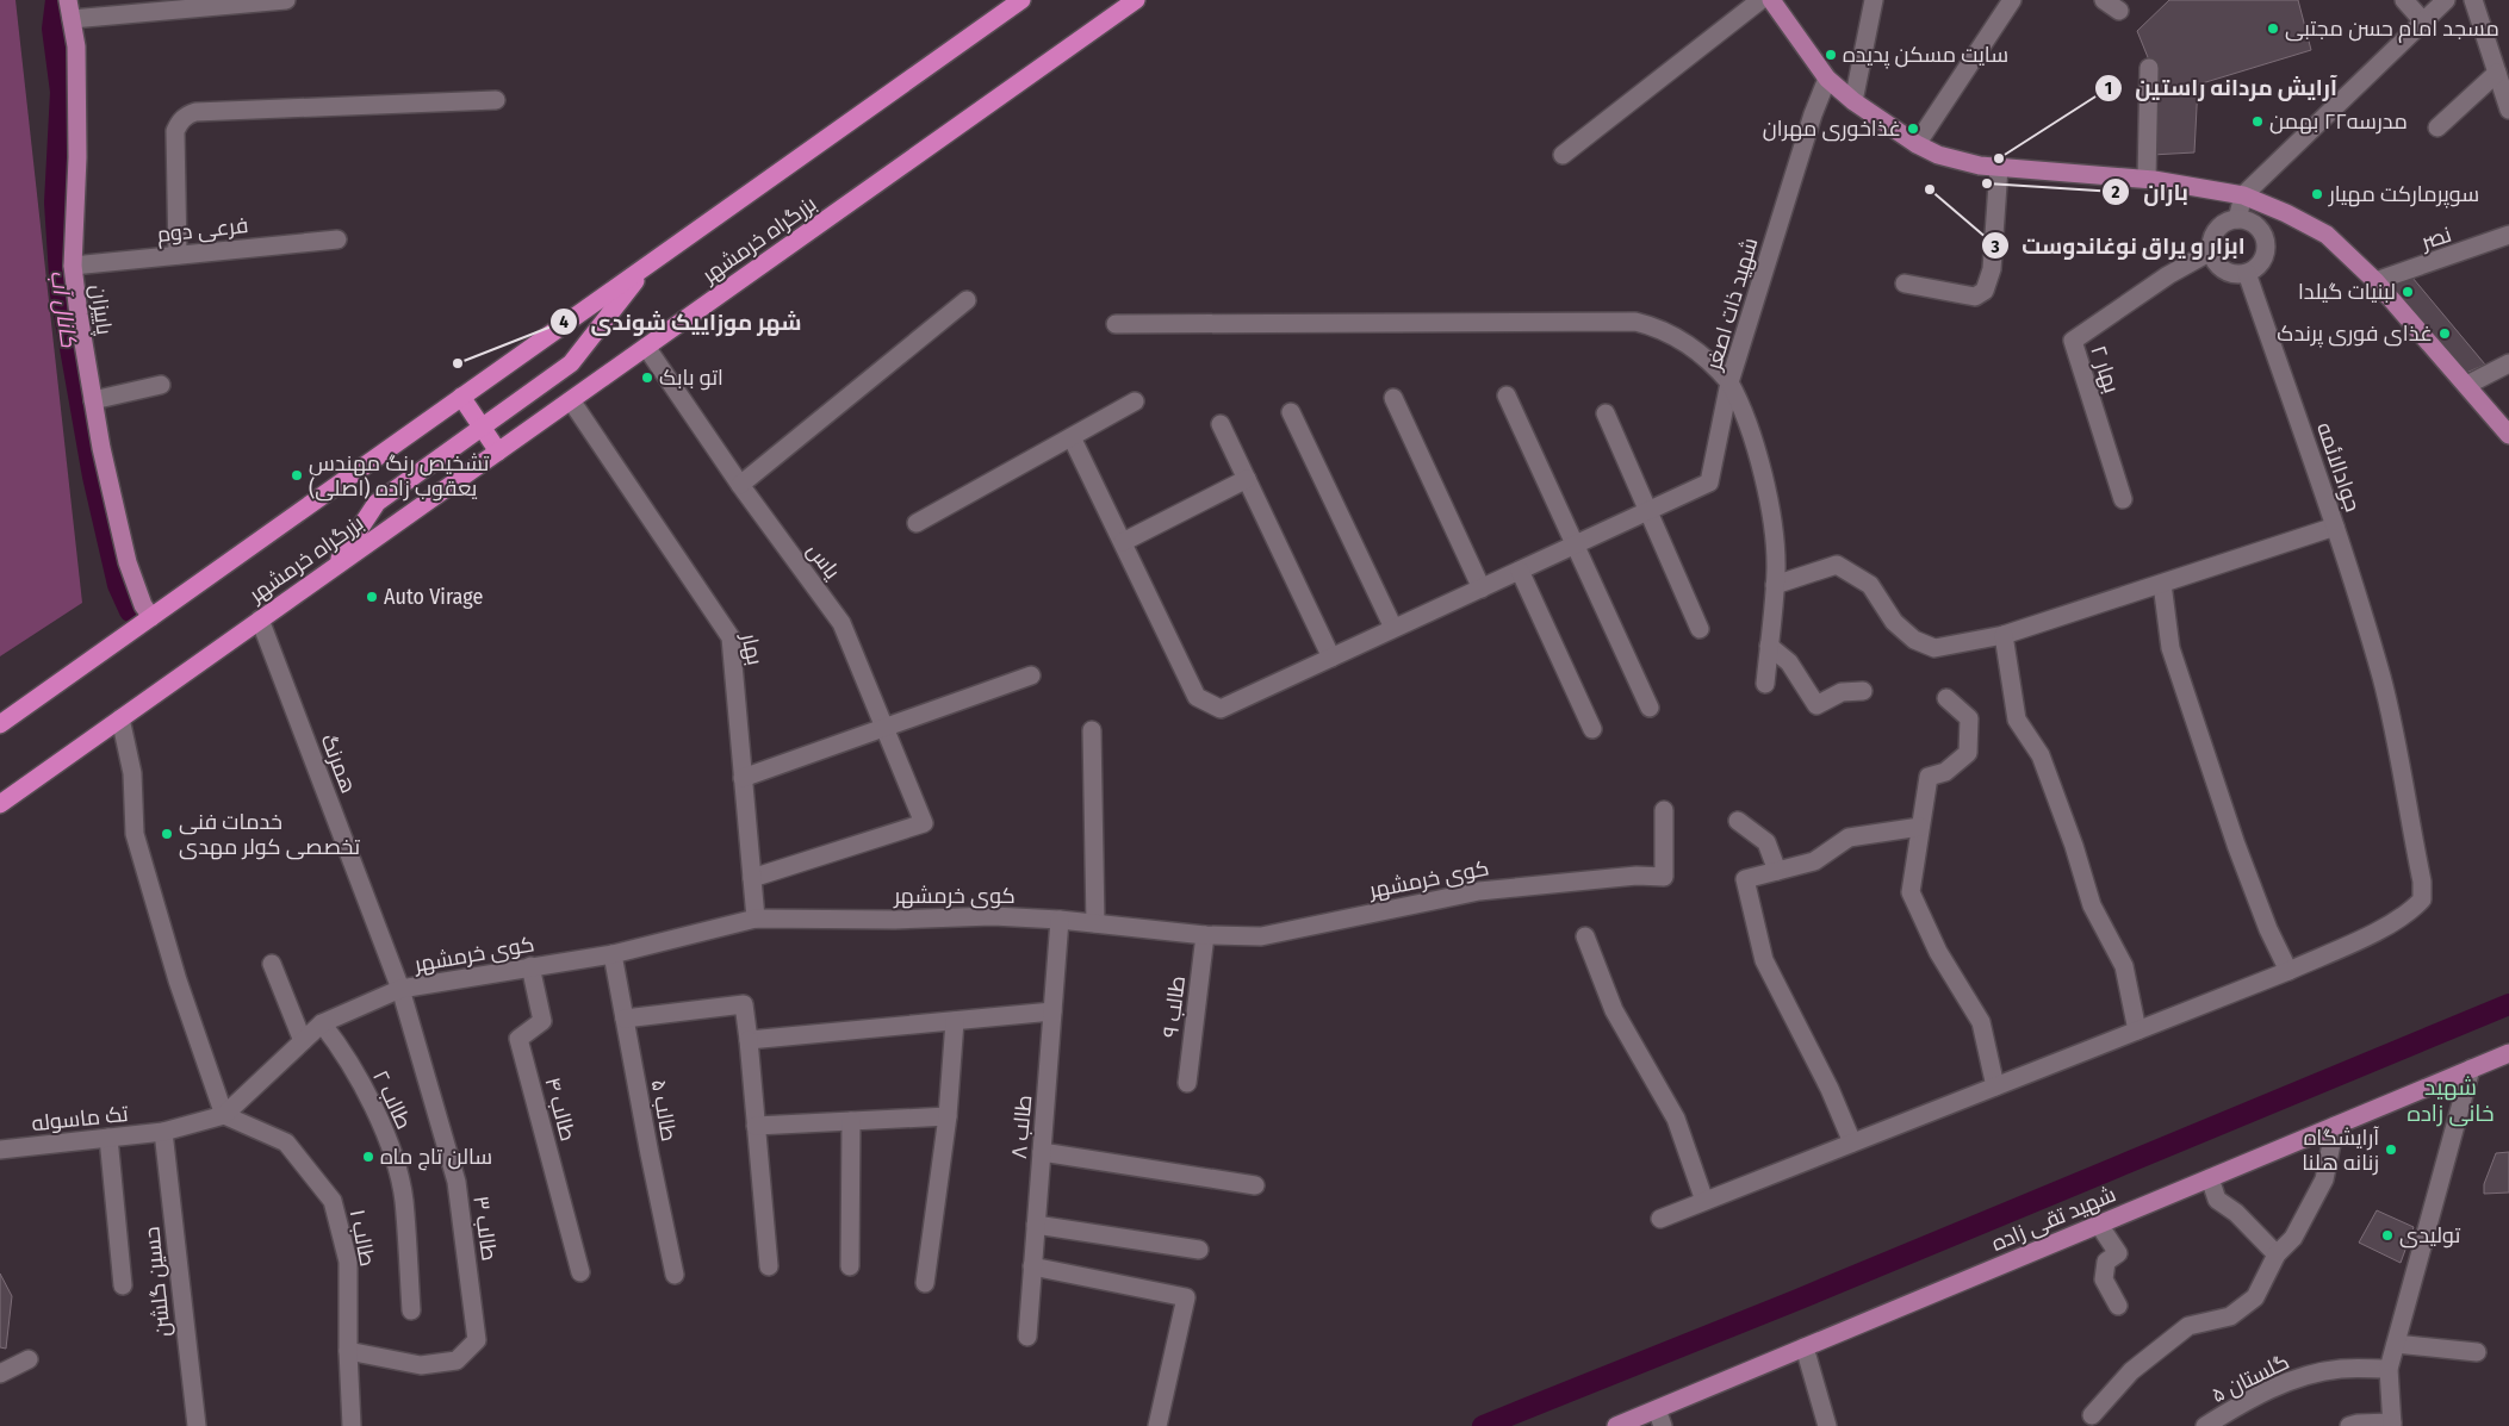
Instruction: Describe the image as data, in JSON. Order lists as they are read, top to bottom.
{
  "streets": {
    "highway": ["بزرگراه خرمشهر"],
    "main road": ["پاییزان", "شهید تقی زاده"],
    "street": [
      "فرعی دوم",
      "نصر",
      "شهید ذات اصغر",
      "بهار ۲",
      "جوادالائمه",
      "یاس",
      "بهار",
      "همرنگ",
      "کوی خرمشهر",
      "طالب ۹",
      "طالب ۲",
      "طالب ۴",
      "طالب ۵",
      "تک ماسوله",
      "طالب ۸",
      "طالب ۳",
      "طالب ۱",
      "حسین گلشن",
      "گلستان ۵"
    ]
  },
  "crossings": [
    ["فرعی دوم", "پاییزان"],
    ["بزرگراه خرمشهر", "پاییزان"],
    ["بزرگراه خرمشهر", "یاس"],
    ["بزرگراه خرمشهر", "بهار"],
    ["بزرگراه خرمشهر", "همرنگ"],
    ["بهار ۲", "جوادالائمه"],
    ["یاس", "بهار"],
    ["بهار", "کوی خرمشهر"],
    ["همرنگ", "کوی خرمشهر"],
    ["همرنگ", "طالب ۳"],
    ["کوی خرمشهر", "طالب ۹"],
    ["کوی خرمشهر", "طالب ۲"],
    ["کوی خرمشهر", "طالب ۴"],
    ["کوی خرمشهر", "طالب ۵"],
    ["کوی خرمشهر", "تک ماسوله"],
    ["کوی خرمشهر", "طالب ۸"],
    ["کوی خرمشهر", "طالب ۳"],
    ["کوی خرمشهر", "طالب ۱"],
    ["کوی خرمشهر", "حسین گلشن"],
    ["تک ماسوله", "حسین گلشن"],
    ["طالب ۳", "طالب ۱"]
  ],
  "districts": ["شهید خانی زاده"],
  "water": ["کانال آب"],
  "places": [
    "مسجد امام حسن مجتبی",
    "سایت مسکن پدیده",
    "مدرسه۲۲ بهمن",
    "غذاخوری مهران",
    "آرایش مردانه راستین",
    "باران",
    "ابزار و یراق نوغاندوست",
    "سوپرمارکت مهیار",
    "لبنیات گیلدا",
    "غذای فوری پرندک",
    "شهر موزاییک شوندی",
    "اتو بابک",
    "تشخیص رنگ مهندس یعقوب زاده (اصلی)",
    "Auto Virage",
    "خدمات فنی تخصصی کولر مهدی",
    "آرایشگاه زنانه هلنا",
    "سالن تاج ماه",
    "تولیدی"
  ]
}
